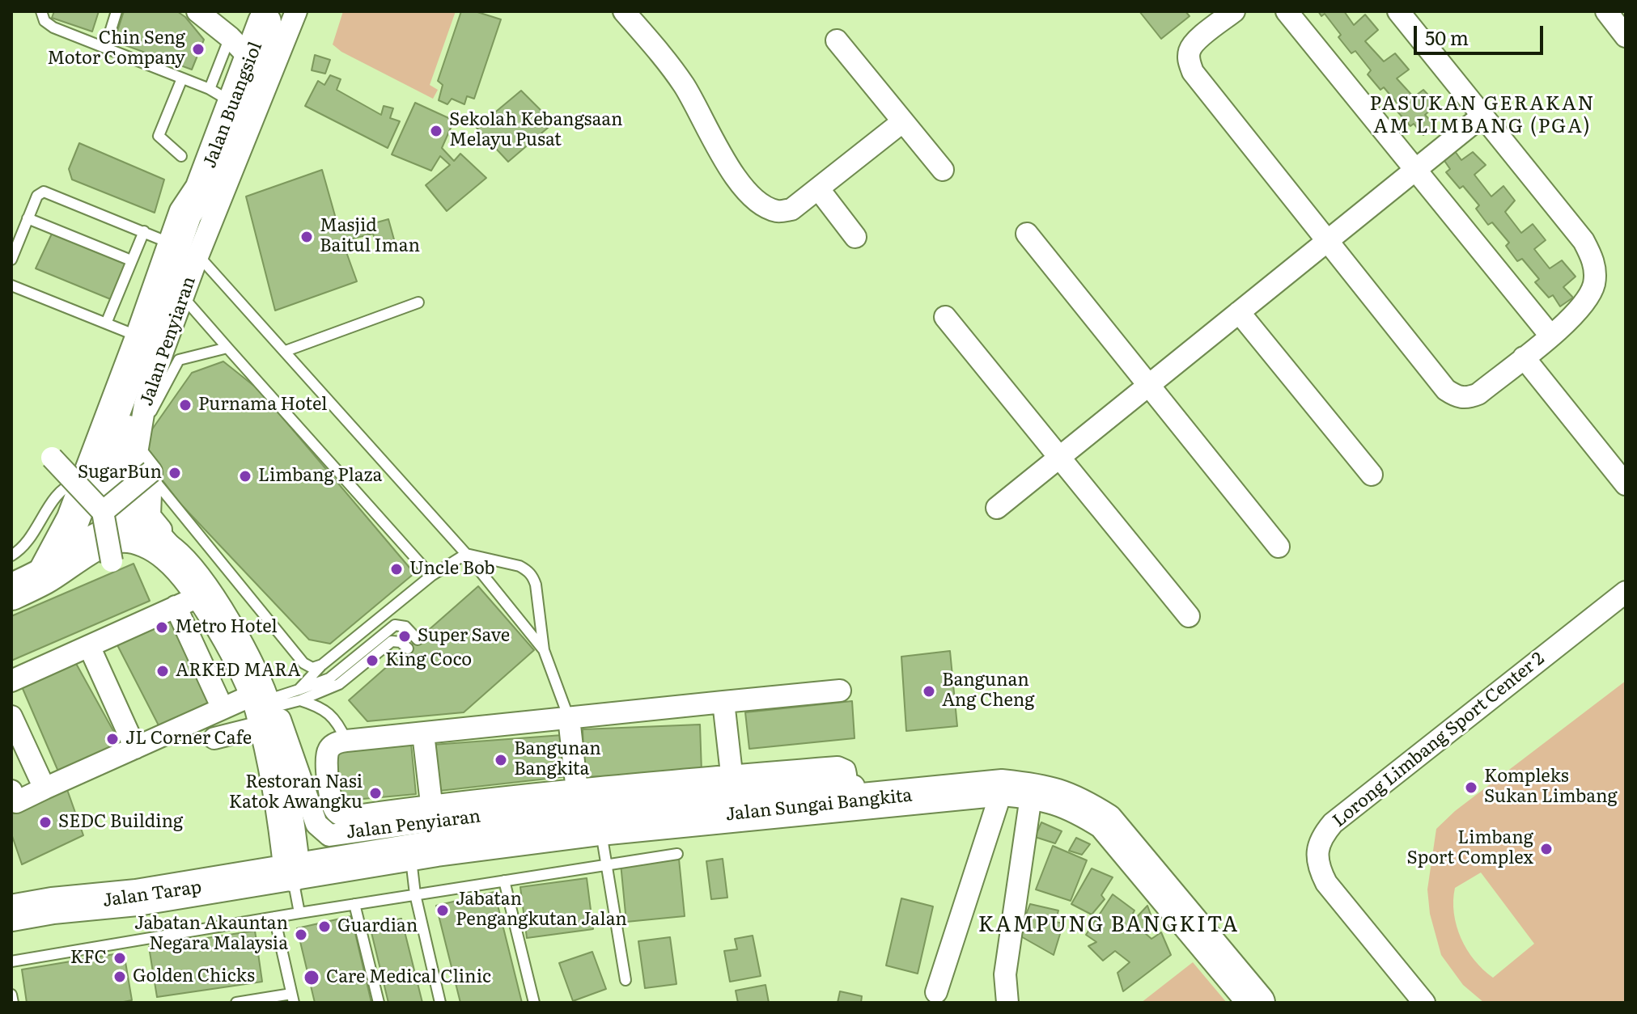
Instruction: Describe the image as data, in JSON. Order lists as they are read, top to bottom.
{
  "streets": {
    "highway": ["Jalan Sungai Bangkita", "Jalan Tarap"],
    "main road": ["Jalan Buangsiol"],
    "street": ["Jalan Penyiaran", "Lorong Limbang Sport Center 2"]
  },
  "crossings": [
    ["Jalan Buangsiol", "Jalan Penyiaran"],
    ["Jalan Penyiaran", "Jalan Sungai Bangkita"],
    ["Jalan Sungai Bangkita", "Jalan Tarap"]
  ],
  "districts": ["PASUKAN GERAKAN AM LIMBANG (PGA)", "KAMPUNG BANGKITA"],
  "places": [
    "Chin Seng Motor Company",
    "Sekolah Kebangsaan Melayu Pusat",
    "Masjid Baitul Iman",
    "Purnama Hotel",
    "SugarBun",
    "Limbang Plaza",
    "Uncle Bob",
    "Metro Hotel",
    "Super Save",
    "King Coco",
    "ARKED MARA",
    "Bangunan Ang Cheng",
    "JL Corner Cafe",
    "Bangunan Bangkita",
    "Kompleks Sukan Limbang",
    "Restoran Nasi Katok Awangku",
    "SEDC Building",
    "Limbang Sport Complex",
    "Jabatan Pengangkutan Jalan",
    "Guardian",
    "Jabatan Akauntan Negara Malaysia",
    "KFC",
    "Golden Chicks",
    "Care Medical Clinic"
  ],
  "scale_bar": "50 m"
}
